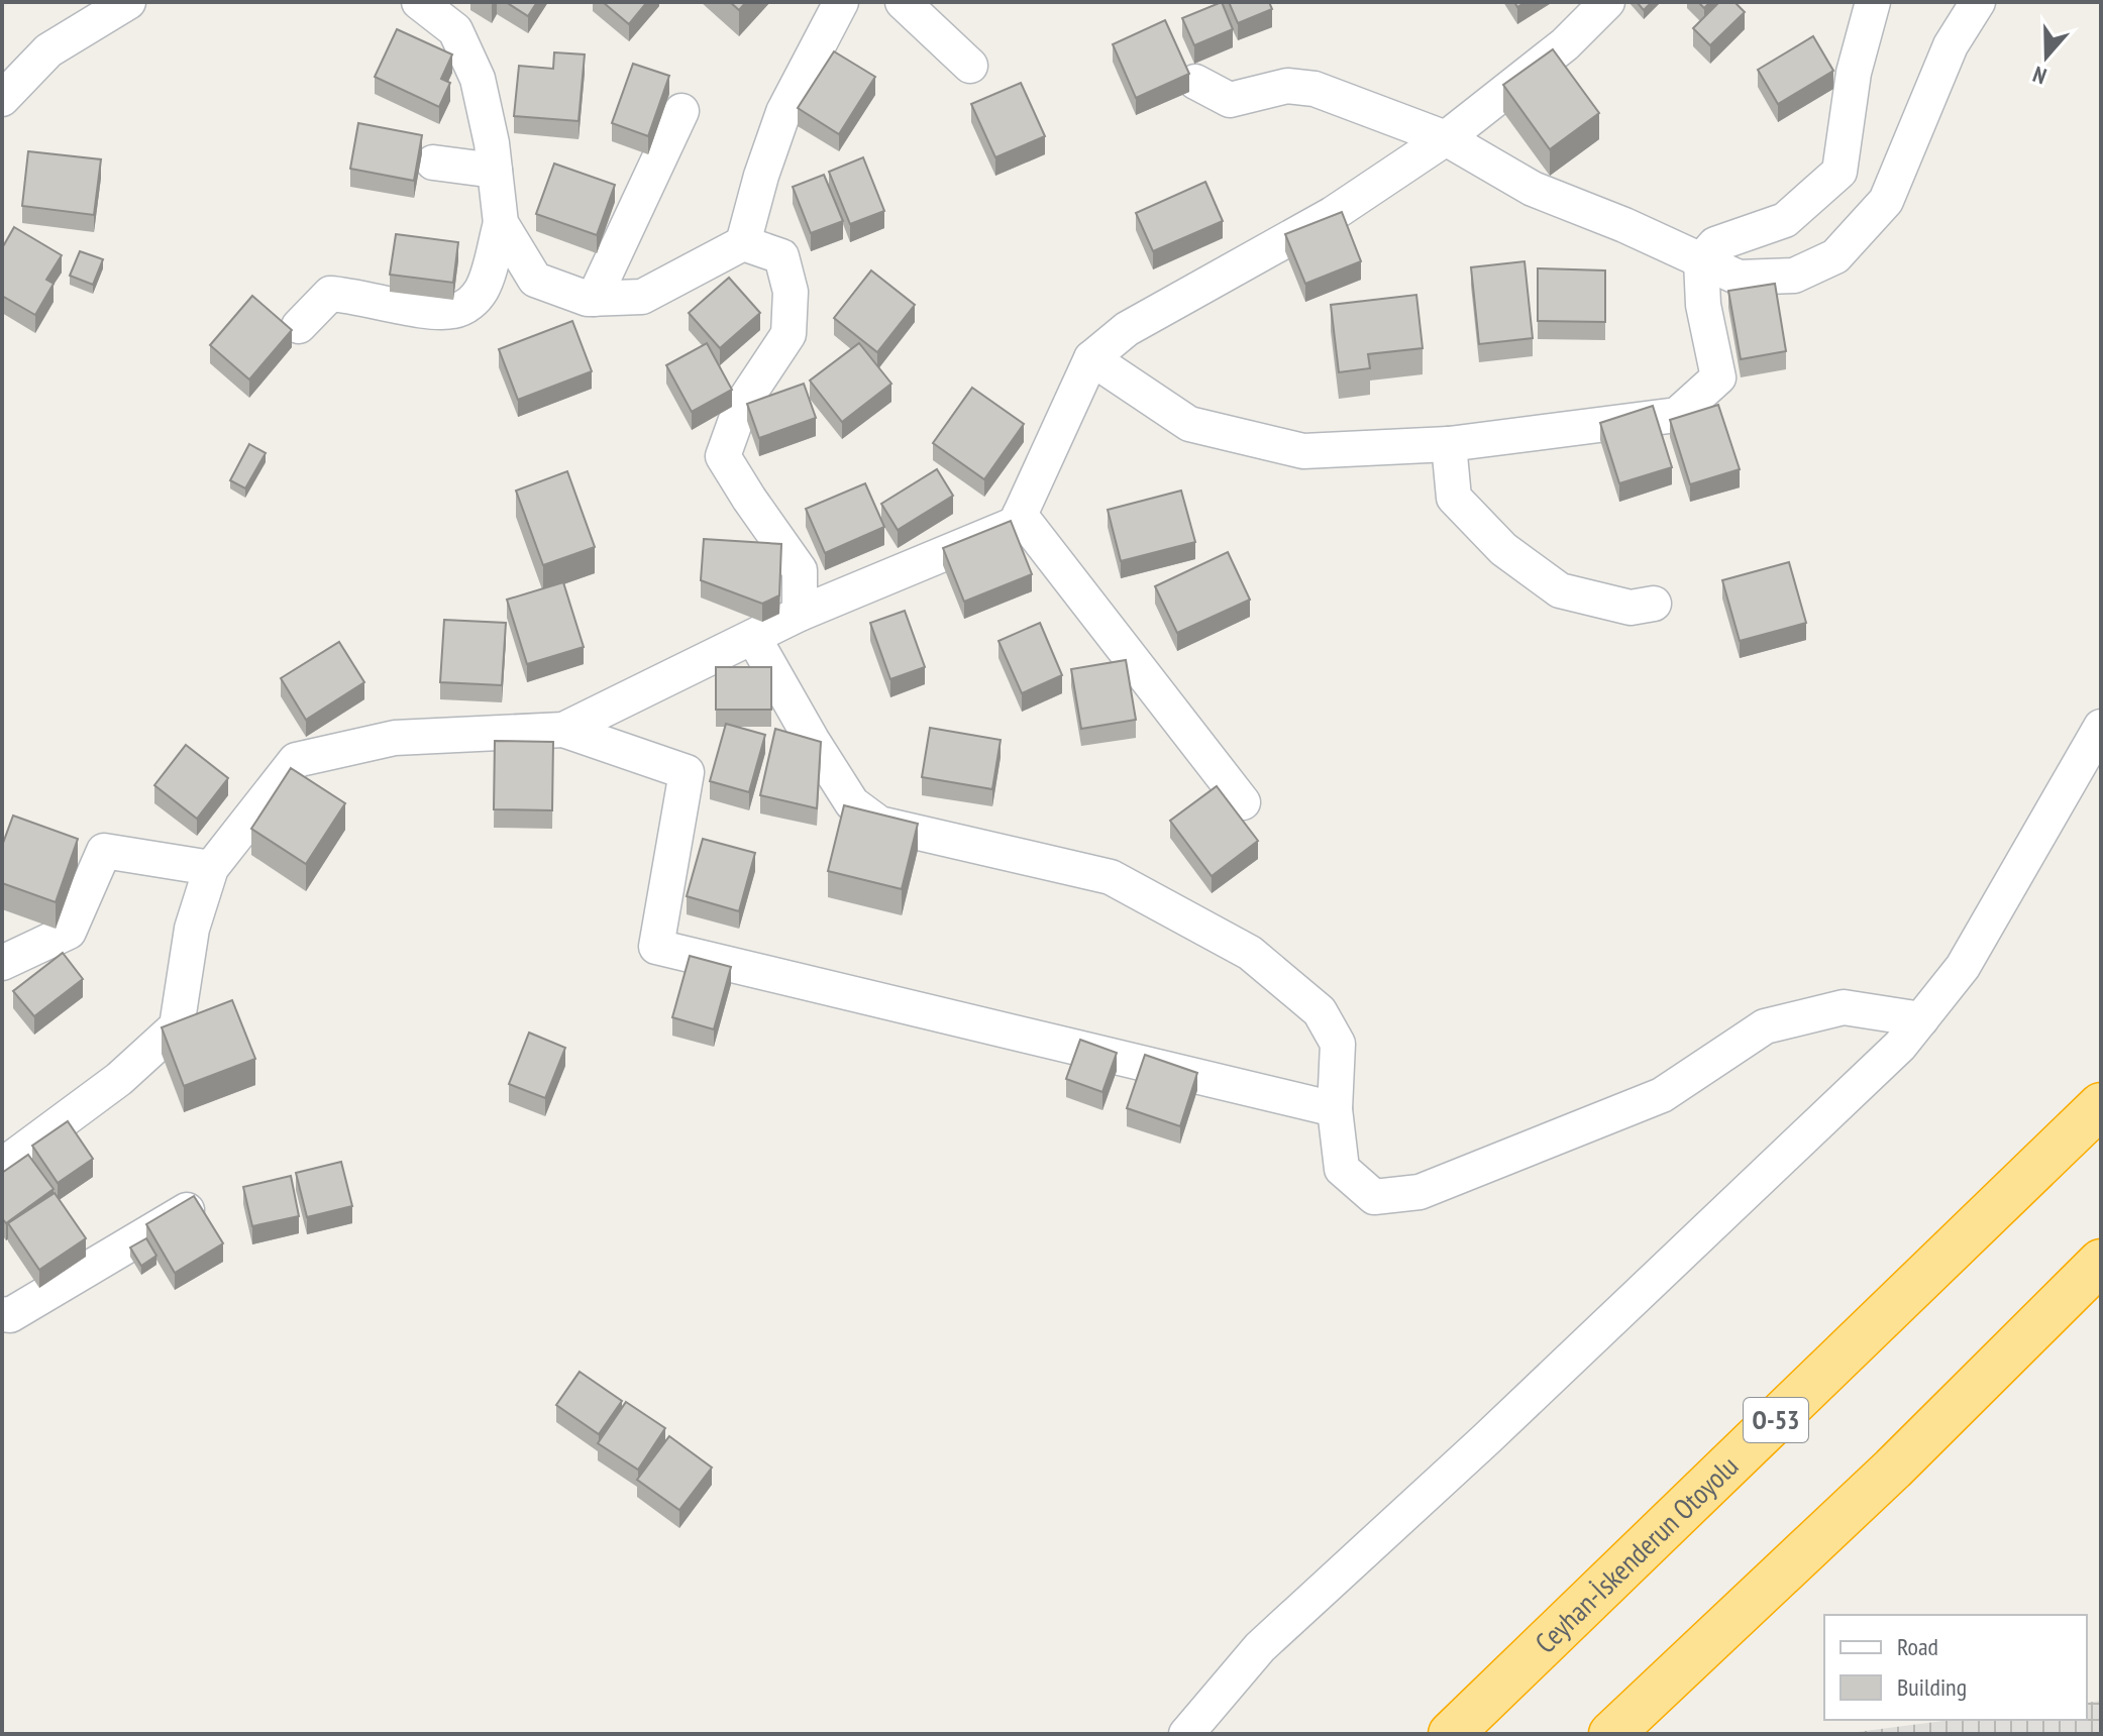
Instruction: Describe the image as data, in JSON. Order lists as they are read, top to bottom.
{
  "streets": {
    "highway": ["O-53", "Ceyhan-İskenderun Otoyolu"]
  },
  "legend": ["Road", "Building"],
  "north": "bottom"
}
